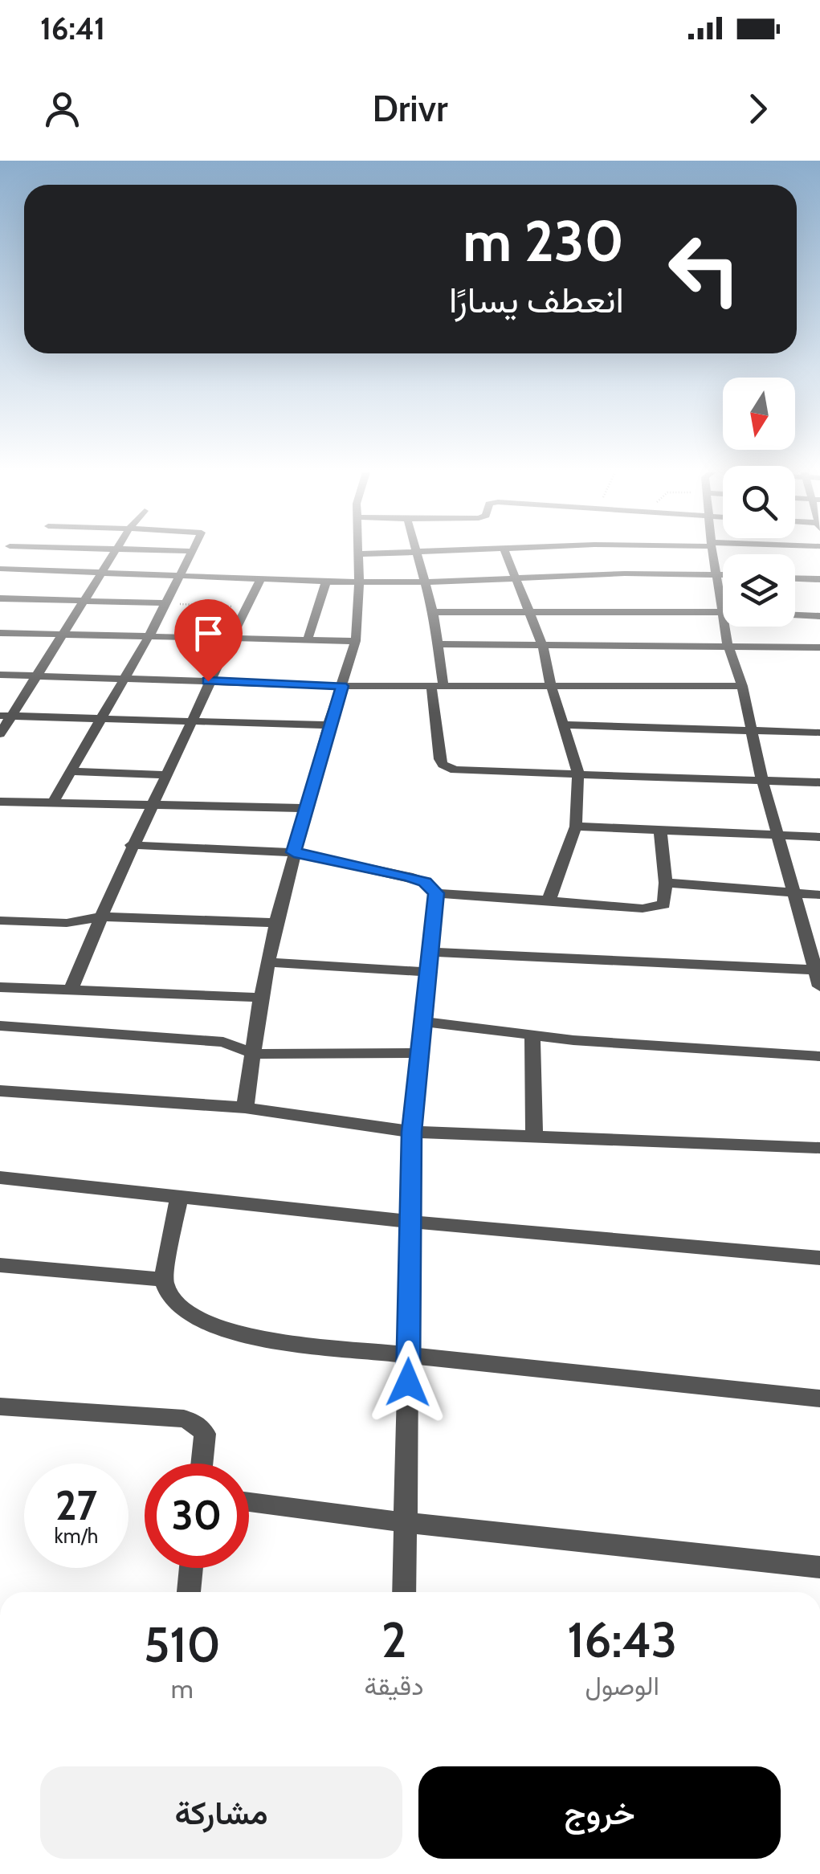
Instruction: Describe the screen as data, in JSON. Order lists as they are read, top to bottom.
{
  "north": "bottom",
  "page": {
    "status": "16:41",
    "header": "Drivr",
    "turn": ["230 m", "انعطف يسارًا"],
    "speed": "27 km/h",
    "limit": "30",
    "eta": [
      "16:43",
      "الوصول",
      "2",
      "دقيقة",
      "510",
      "m"
    ],
    "buttons": ["خروج", "مشاركة"]
  }
}
